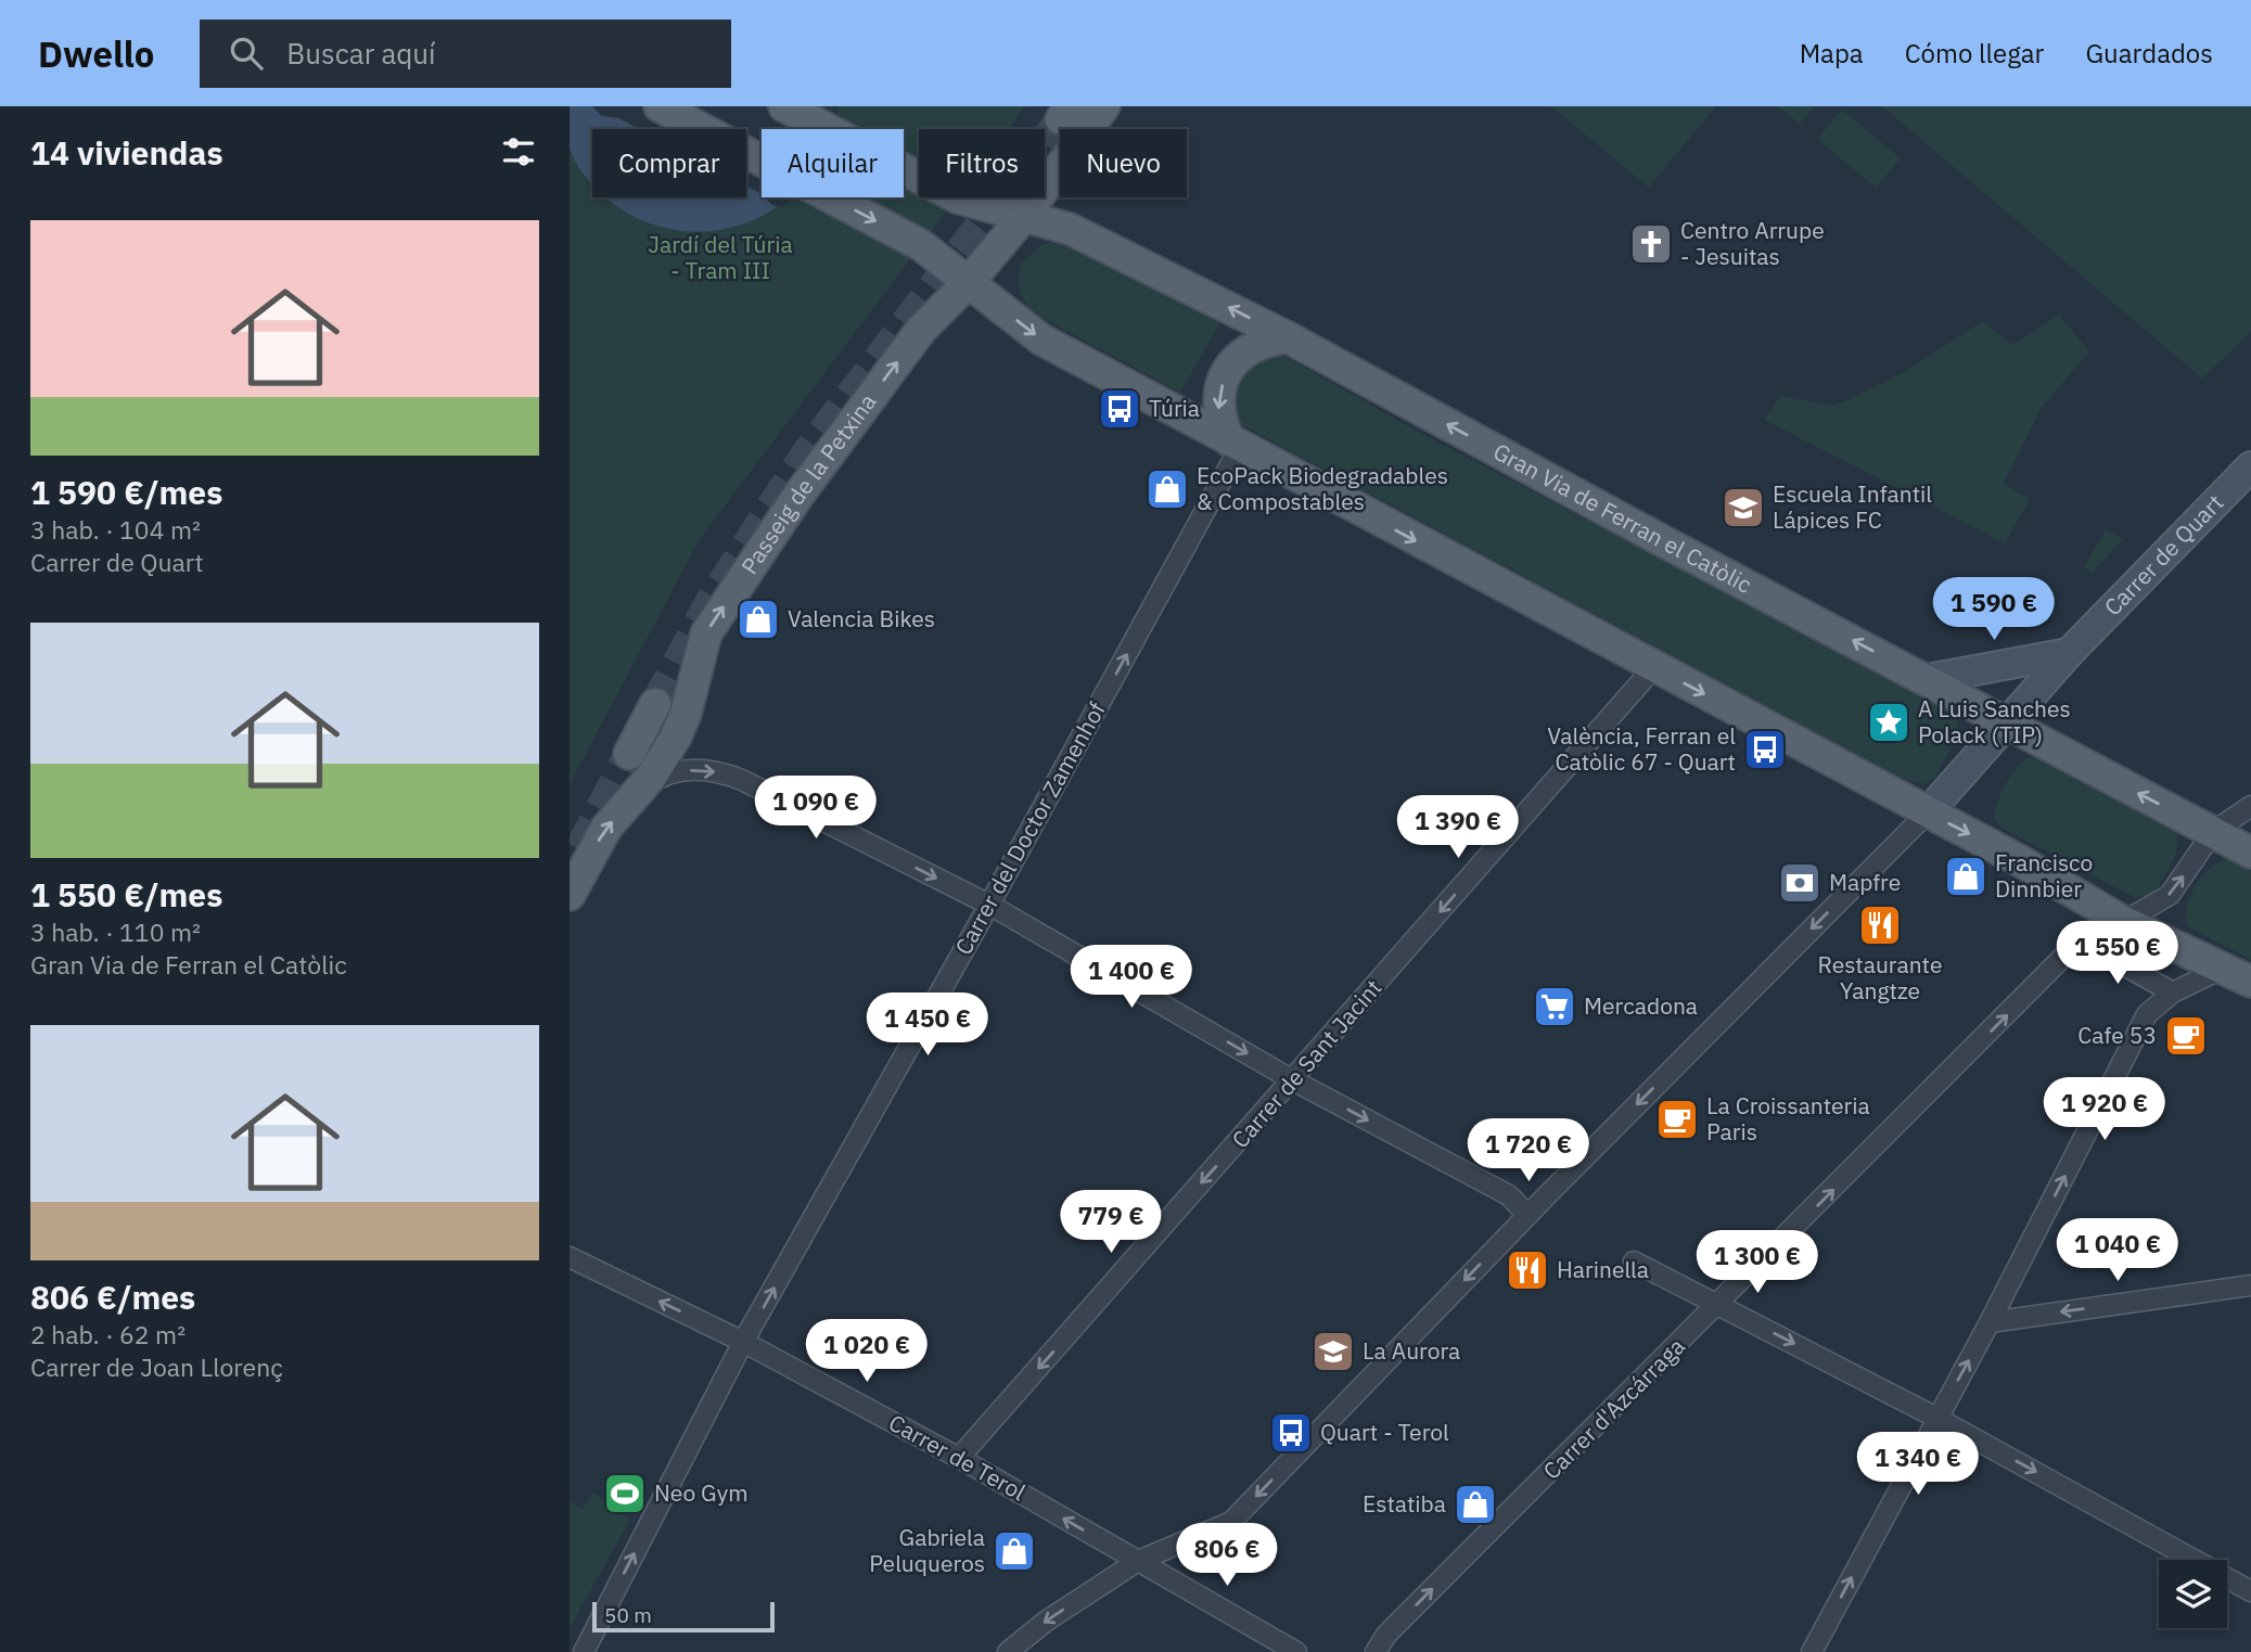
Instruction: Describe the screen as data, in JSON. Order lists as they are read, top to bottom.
{
  "streets": {
    "main road": ["Passeig de la Petxina", "Gran Via de Ferran el Catòlic"],
    "street": [
      "Carrer de Quart",
      "Carrer del Doctor Zamenhof",
      "Carrer de Sant Jacint",
      "Carrer d'Azcárraga",
      "Carrer de Terol"
    ]
  },
  "crossings": [
    ["Passeig de la Petxina", "Gran Via de Ferran el Catòlic"],
    ["Gran Via de Ferran el Catòlic", "Carrer de Quart"],
    ["Carrer de Quart", "Carrer de Terol"],
    ["Carrer del Doctor Zamenhof", "Carrer de Terol"],
    ["Carrer de Sant Jacint", "Carrer de Terol"]
  ],
  "one_way": [
    "Passeig de la Petxina",
    "Carrer de Quart",
    "Carrer del Doctor Zamenhof",
    "Carrer de Sant Jacint",
    "Carrer d'Azcárraga",
    "Carrer de Terol"
  ],
  "parks": ["Jardí del Túria - Tram III"],
  "places": {
    "church": ["Centro Arrupe - Jesuitas"],
    "bus stop": ["Túria", "València, Ferran el Catòlic 67 - Quart", "Quart - Terol"],
    "shop": [
      "EcoPack Biodegradables & Compostables",
      "Valencia Bikes",
      "Francisco Dinnbier",
      "Estatiba",
      "Gabriela Peluqueros"
    ],
    "school or university": ["Escuela Infantil Lápices FC", "La Aurora"],
    "place": ["A Luis Sanches Polack (TIP)"],
    "bank": ["Mapfre"],
    "restaurant": ["Restaurante Yangtze", "Harinella"],
    "supermarket": ["Mercadona"],
    "cafe": ["Cafe 53", "La Croissanteria Paris"],
    "sports": ["Neo Gym"]
  },
  "scale_bar": "50 m",
  "page": {
    "header": "Dwello",
    "search": "Buscar aquí",
    "nav": ["Mapa", "Cómo llegar", "Guardados"],
    "heading": "14 viviendas",
    "chip": [
      "Comprar",
      "Alquilar",
      "Filtros",
      "Nuevo"
    ],
    "list": [
      {
        "name": "1 590 €/mes",
        "note": "3 hab. · 104 m² · Carrer de Quart"
      },
      {
        "name": "1 550 €/mes",
        "note": "3 hab. · 110 m² · Gran Via de Ferran el Catòlic"
      },
      {
        "name": "806 €/mes",
        "note": "2 hab. · 62 m² · Carrer de Joan Llorenç"
      }
    ],
    "price": [
      "1 590 €",
      "1 090 €",
      "1 390 €",
      "1 550 €",
      "1 400 €",
      "1 450 €",
      "1 920 €",
      "1 720 €",
      "779 €",
      "1 040 €",
      "1 300 €",
      "1 020 €",
      "1 340 €",
      "806 €"
    ],
    "scale": "50 m"
  }
}
